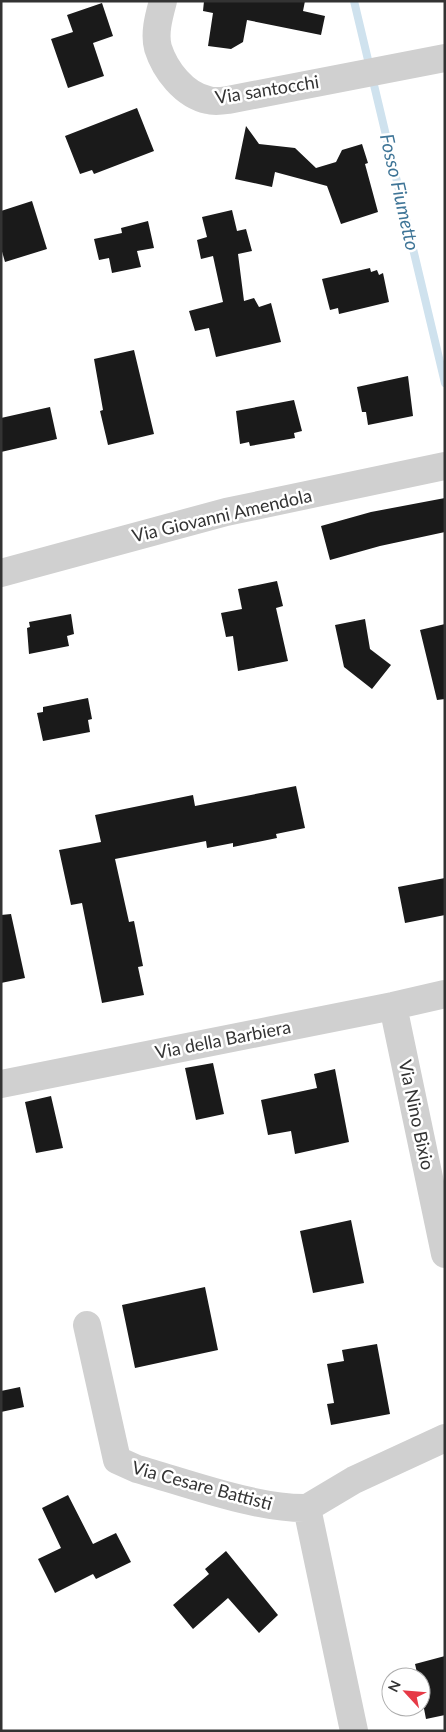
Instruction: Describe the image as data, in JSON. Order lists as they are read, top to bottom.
{
  "streets": {
    "street": [
      "Via santocchi",
      "Via Giovanni Amendola",
      "Via della Barbiera",
      "Via Nino Bixio",
      "Via Cesare Battisti"
    ]
  },
  "crossings": [
    ["Via della Barbiera", "Via Nino Bixio"]
  ],
  "water": ["Fosso Fiumetto"],
  "north": "top left"
}
